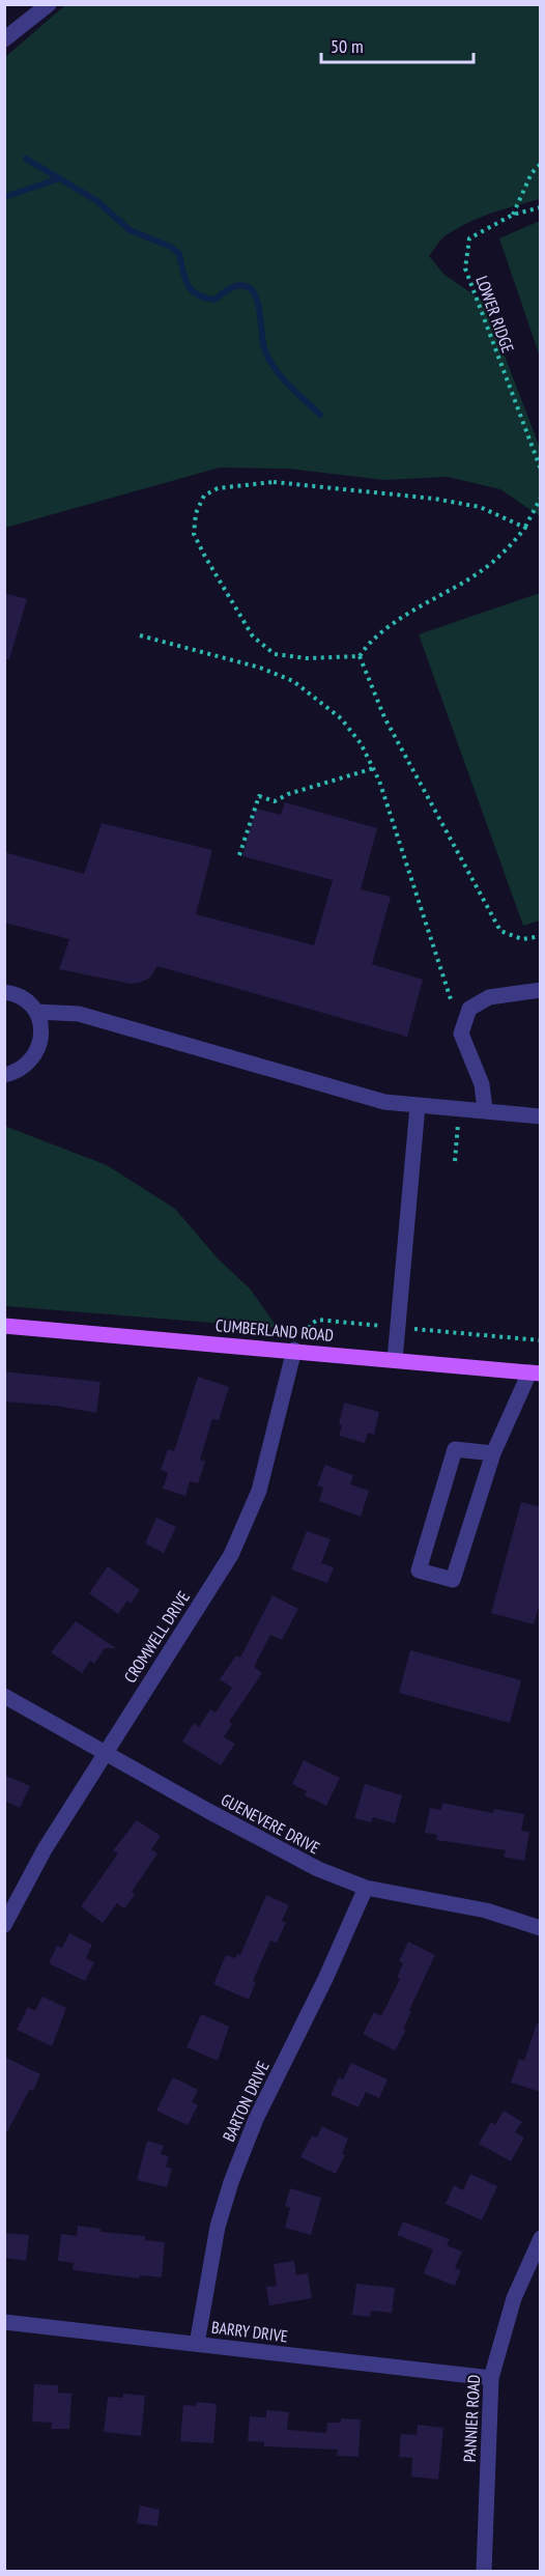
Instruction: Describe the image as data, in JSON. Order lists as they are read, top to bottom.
{
  "streets": {
    "main road": ["CUMBERLAND ROAD"],
    "street": [
      "CROMWELL DRIVE",
      "GUENEVERE DRIVE",
      "BARTON DRIVE",
      "BARRY DRIVE",
      "PANNIER ROAD"
    ],
    "path": ["LOWER RIDGE"]
  },
  "crossings": [
    ["CUMBERLAND ROAD", "CROMWELL DRIVE"],
    ["CROMWELL DRIVE", "GUENEVERE DRIVE"],
    ["GUENEVERE DRIVE", "BARTON DRIVE"],
    ["BARTON DRIVE", "BARRY DRIVE"],
    ["BARRY DRIVE", "PANNIER ROAD"]
  ],
  "scale_bar": "50 m"
}
